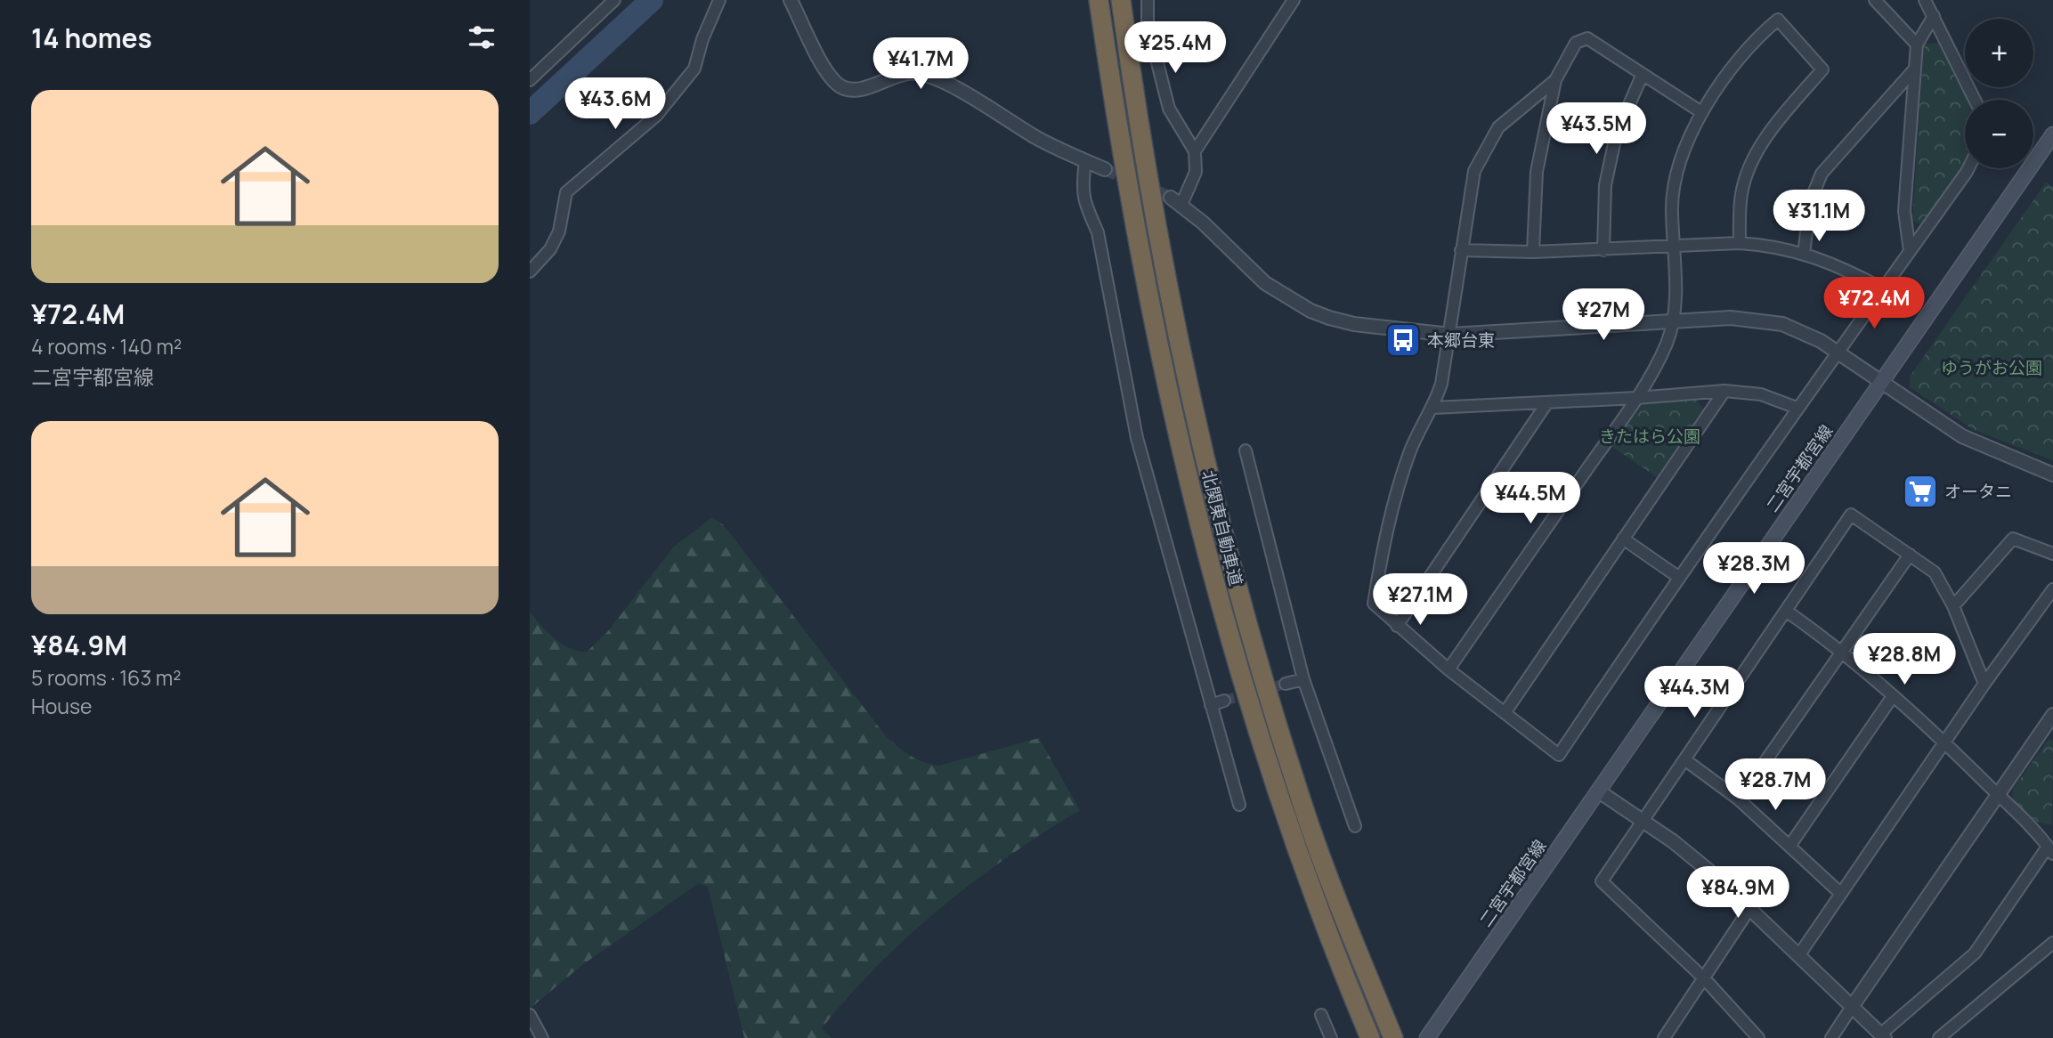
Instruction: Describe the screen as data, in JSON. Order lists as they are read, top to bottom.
{
  "streets": {
    "highway": ["北関東自動車道"],
    "main road": ["二宮宇都宮線"]
  },
  "parks": ["ゆうがお公園", "きたはら公園"],
  "places": {
    "bus stop": ["本郷台東"],
    "supermarket": ["オータニ"]
  },
  "page": {
    "heading": "14 homes",
    "map_buttons": ["+", "−"],
    "price": [
      "¥25.4M",
      "¥41.7M",
      "¥43.6M",
      "¥43.5M",
      "¥31.1M",
      "¥72.4M",
      "¥27M",
      "¥44.5M",
      "¥28.3M",
      "¥27.1M",
      "¥28.8M",
      "¥44.3M",
      "¥28.7M",
      "¥84.9M"
    ],
    "list": [
      {
        "name": "¥72.4M",
        "note": "4 rooms · 140 m² · 二宮宇都宮線"
      },
      {
        "name": "¥84.9M",
        "note": "5 rooms · 163 m² · House"
      }
    ]
  }
}
